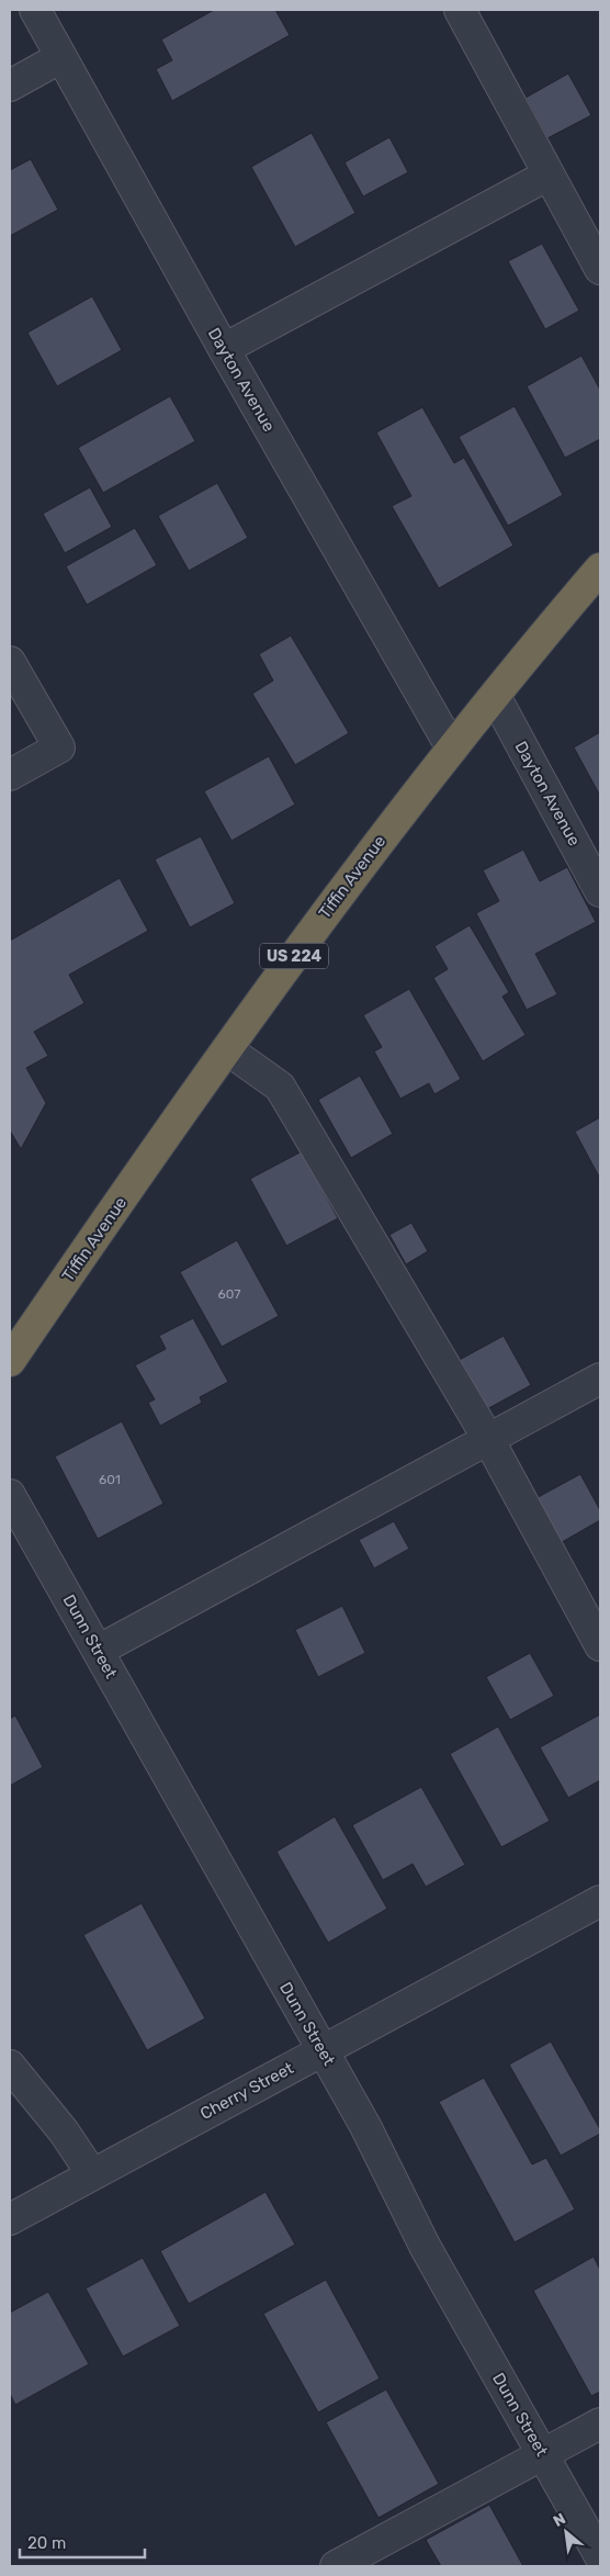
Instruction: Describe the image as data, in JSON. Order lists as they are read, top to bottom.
{
  "streets": {
    "highway": ["Tiffin Avenue", "US 224"],
    "street": ["Dayton Avenue", "Dunn Street", "Cherry Street"]
  },
  "crossings": [
    ["Dayton Avenue", "Tiffin Avenue"],
    ["Dunn Street", "Cherry Street"]
  ],
  "house_numbers": ["607", "601"],
  "scale_bar": "20 m",
  "north": "top left"
}
